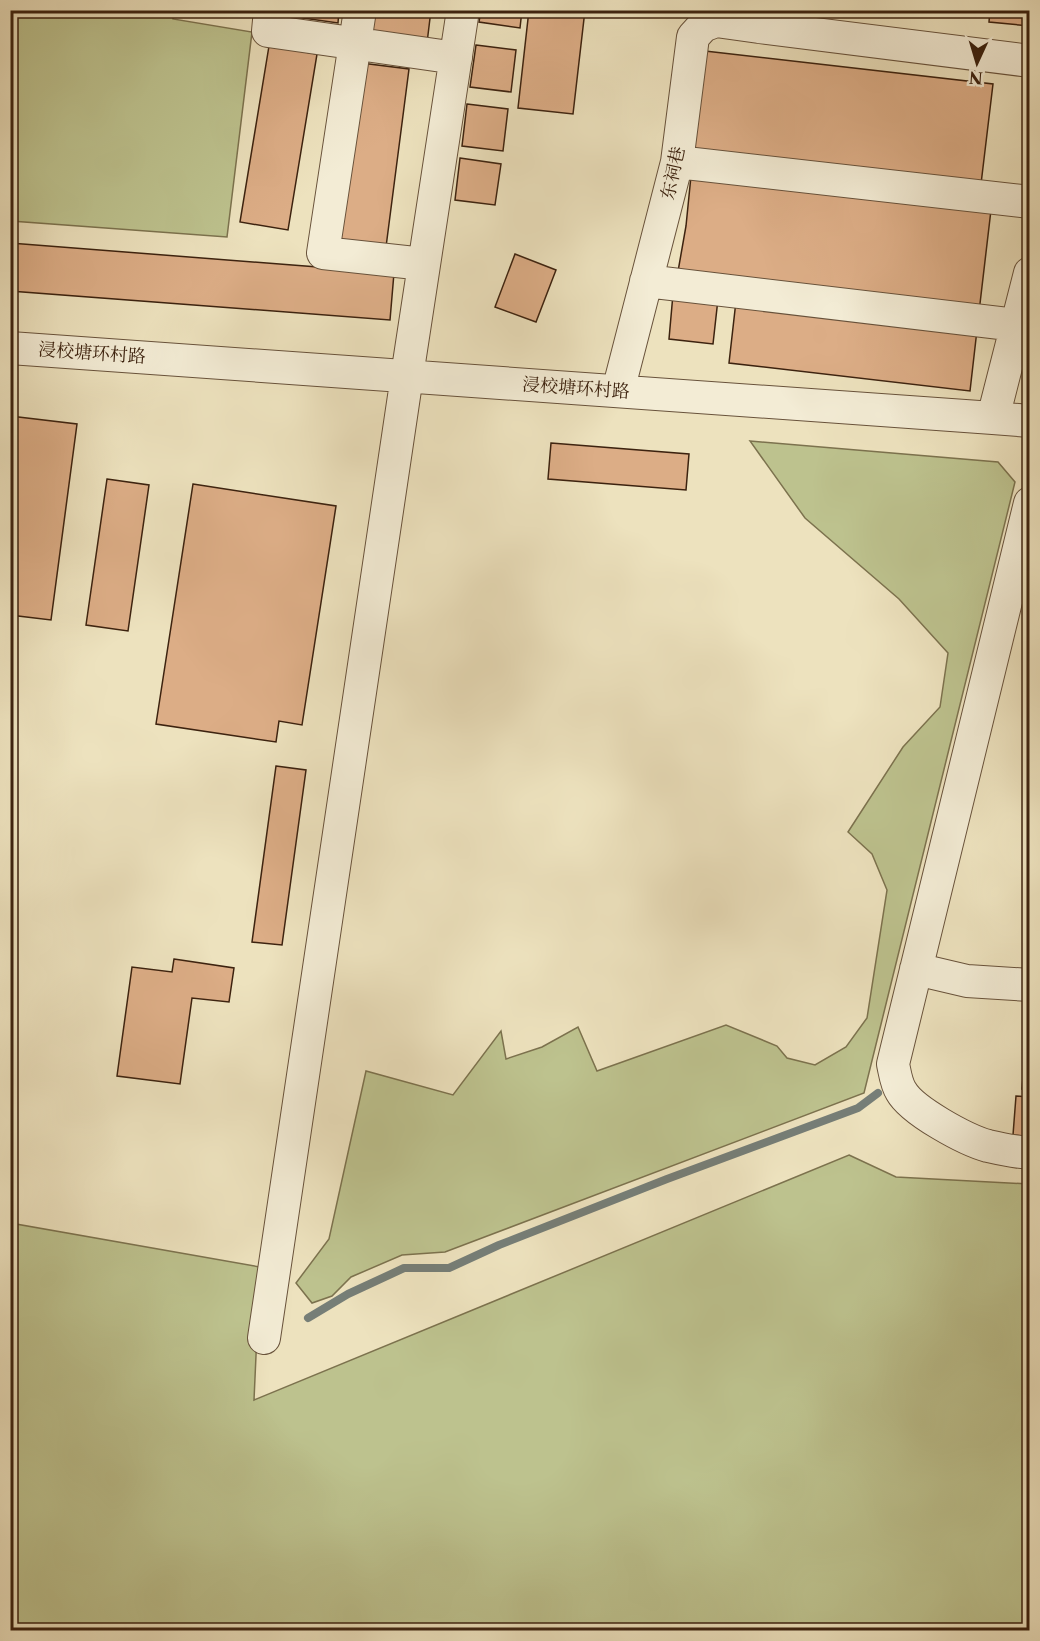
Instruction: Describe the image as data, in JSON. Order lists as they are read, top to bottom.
{
  "streets": {
    "street": ["东祠巷", "浸校塘环村路"]
  },
  "crossings": [
    ["东祠巷", "浸校塘环村路"]
  ],
  "north": "bottom"
}
